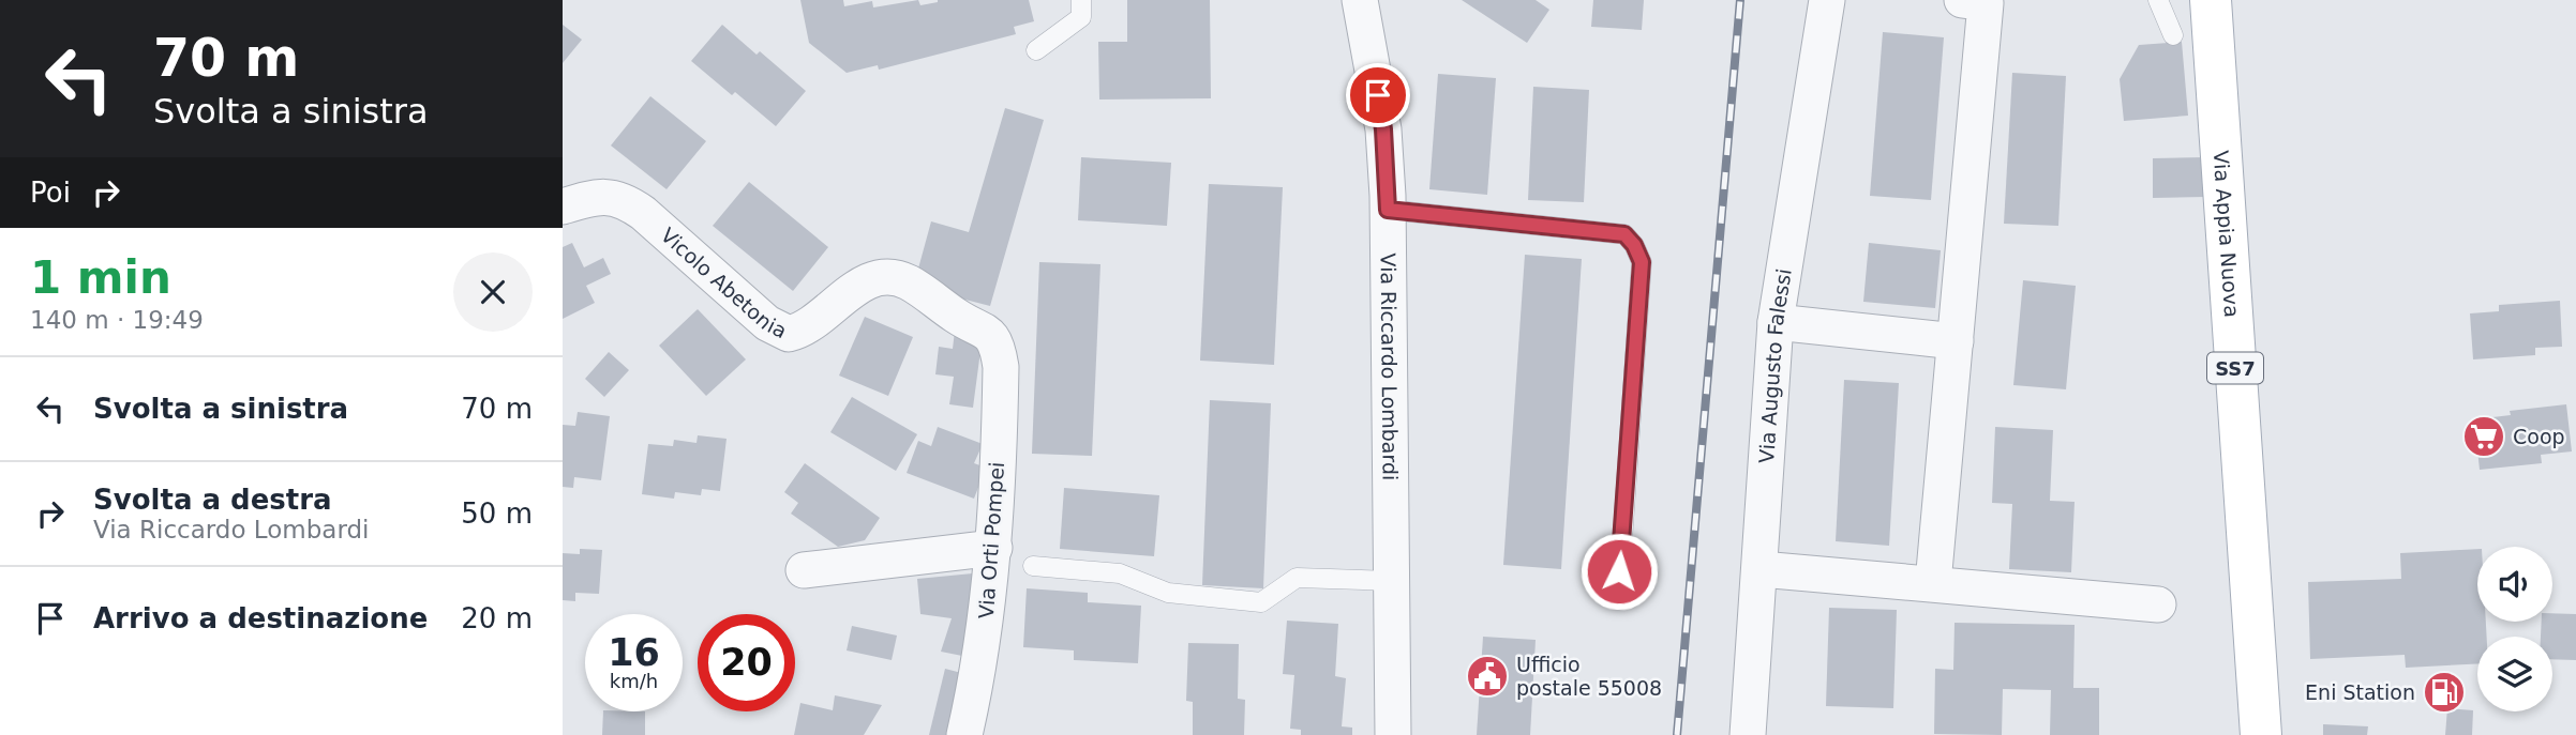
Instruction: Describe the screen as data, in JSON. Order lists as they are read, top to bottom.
{
  "streets": {
    "main road": ["Via Appia Nuova", "SS7"],
    "street": [
      "Vicolo Abetonia",
      "Via Riccardo Lombardi",
      "Via Augusto Falessi",
      "Via Orti Pompei"
    ]
  },
  "crossings": [
    ["Vicolo Abetonia", "Via Orti Pompei"]
  ],
  "places": {
    "supermarket": ["Coop"],
    "public building": ["Ufficio postale 55008"],
    "fuel station": ["Eni Station"]
  },
  "page": {
    "turn": ["70 m", "Svolta a sinistra"],
    "then": "Poi",
    "heading": ["1 min", "140 m · 19:49"],
    "list": [
      {
        "name": "Svolta a sinistra",
        "value": "70 m"
      },
      {
        "name": "Svolta a destra",
        "note": "Via Riccardo Lombardi",
        "value": "50 m"
      },
      {
        "name": "Arrivo a destinazione",
        "value": "20 m"
      }
    ],
    "speed": "16 km/h",
    "limit": "20"
  }
}
